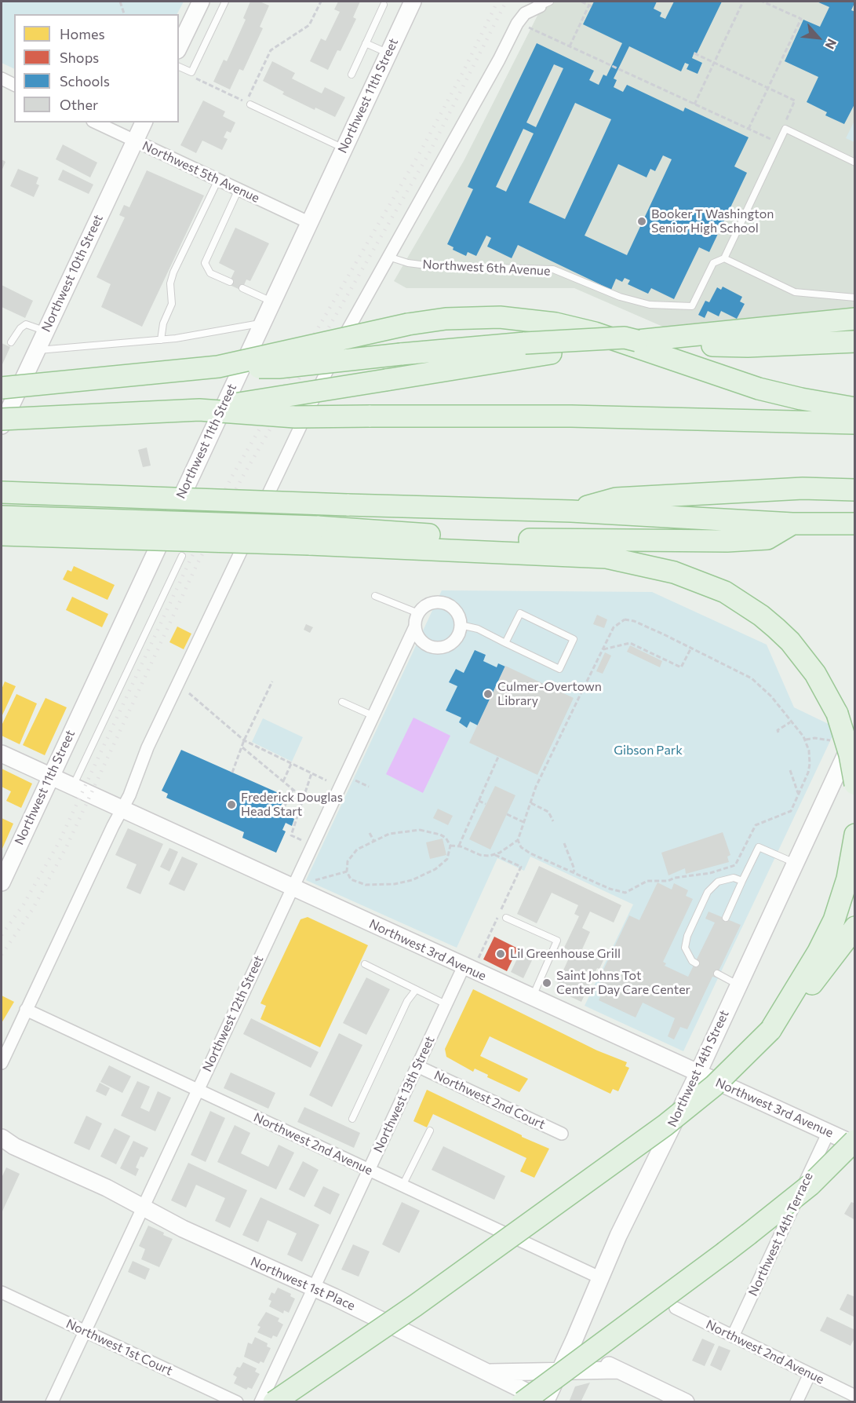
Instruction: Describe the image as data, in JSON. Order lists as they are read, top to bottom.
{
  "streets": {
    "street": [
      "Northwest 11th Street",
      "Northwest 5th Avenue",
      "Northwest 10th Street",
      "Northwest 3rd Avenue",
      "Northwest 12th Street",
      "Northwest 14th Street",
      "Northwest 13th Street",
      "Northwest 2nd Court",
      "Northwest 2nd Avenue",
      "Northwest 14th Terrace",
      "Northwest 1st Place",
      "Northwest 1st Court"
    ],
    "lane": ["Northwest 6th Avenue"]
  },
  "crossings": [
    ["Northwest 11th Street", "Northwest 5th Avenue"],
    ["Northwest 11th Street", "Northwest 3rd Avenue"],
    ["Northwest 5th Avenue", "Northwest 10th Street"],
    ["Northwest 3rd Avenue", "Northwest 12th Street"],
    ["Northwest 3rd Avenue", "Northwest 14th Street"],
    ["Northwest 3rd Avenue", "Northwest 13th Street"],
    ["Northwest 3rd Avenue", "Northwest 14th Terrace"],
    ["Northwest 12th Street", "Northwest 2nd Avenue"],
    ["Northwest 12th Street", "Northwest 1st Place"],
    ["Northwest 12th Street", "Northwest 1st Court"],
    ["Northwest 14th Street", "Northwest 2nd Avenue"],
    ["Northwest 14th Street", "Northwest 1st Place"],
    ["Northwest 13th Street", "Northwest 2nd Court"],
    ["Northwest 13th Street", "Northwest 2nd Avenue"],
    ["Northwest 13th Street", "Northwest 1st Place"],
    ["Northwest 2nd Avenue", "Northwest 14th Terrace"]
  ],
  "parks": ["Gibson Park"],
  "places": [
    "Booker T Washington Senior High School",
    "Culmer-Overtown Library",
    "Frederick Douglas Head Start",
    "Lil Greenhouse Grill",
    "Saint Johns Tot Center Day Care Center"
  ],
  "legend": [
    "Homes",
    "Shops",
    "Schools",
    "Other"
  ],
  "north": "bottom right"
}
